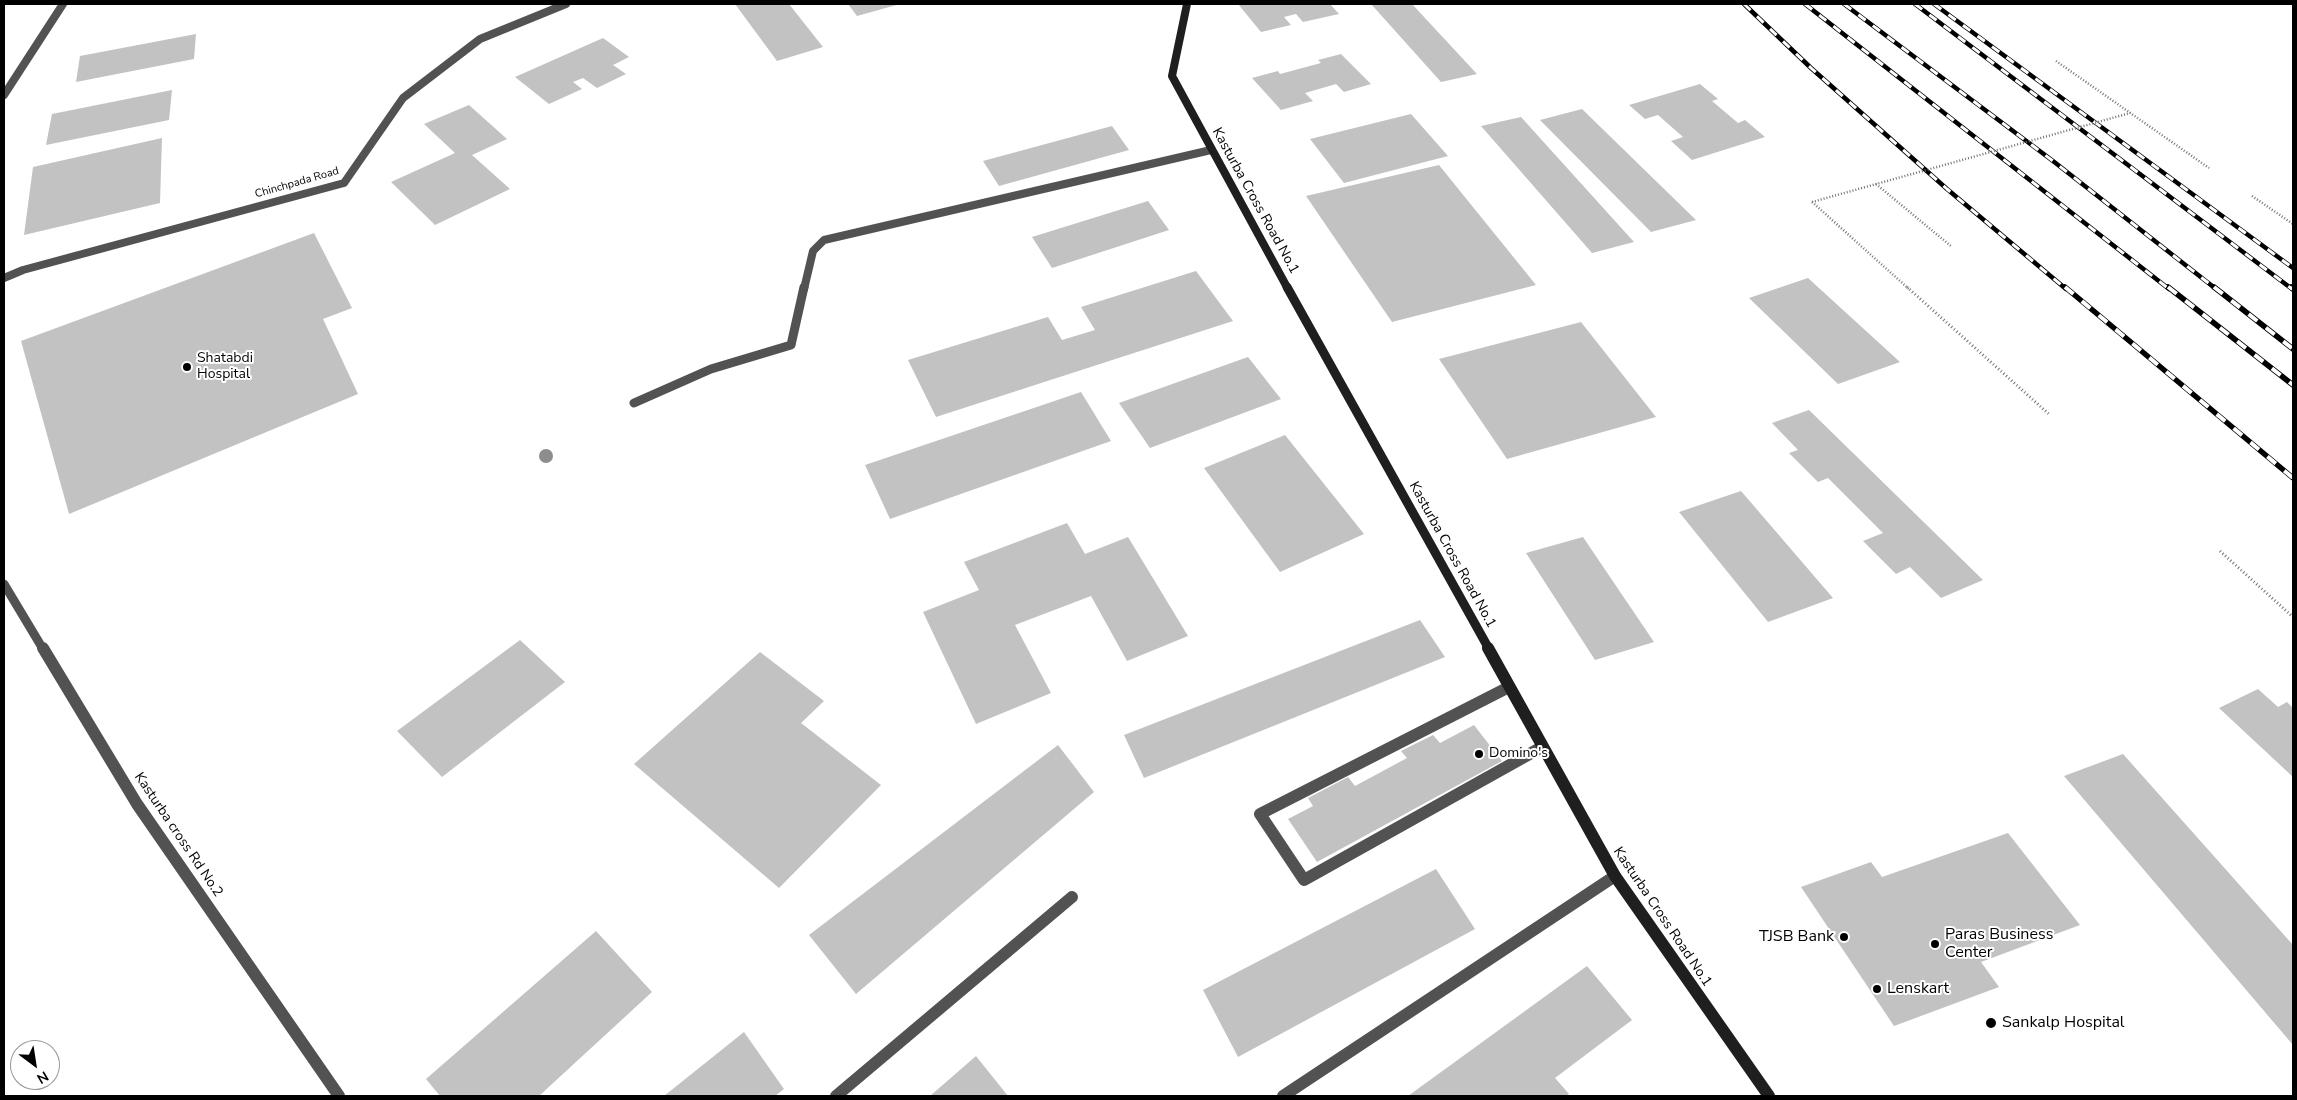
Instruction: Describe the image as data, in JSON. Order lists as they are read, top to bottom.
{
  "streets": {
    "street": ["Chinchpada Road", "Kasturba Cross Road No.1", "Kasturba cross Rd No.2"]
  },
  "places": [
    "Shatabdi Hospital",
    "Domino's",
    "TJSB Bank",
    "Paras Business Center",
    "Lenskart",
    "Sankalp Hospital"
  ],
  "north": "bottom right"
}
